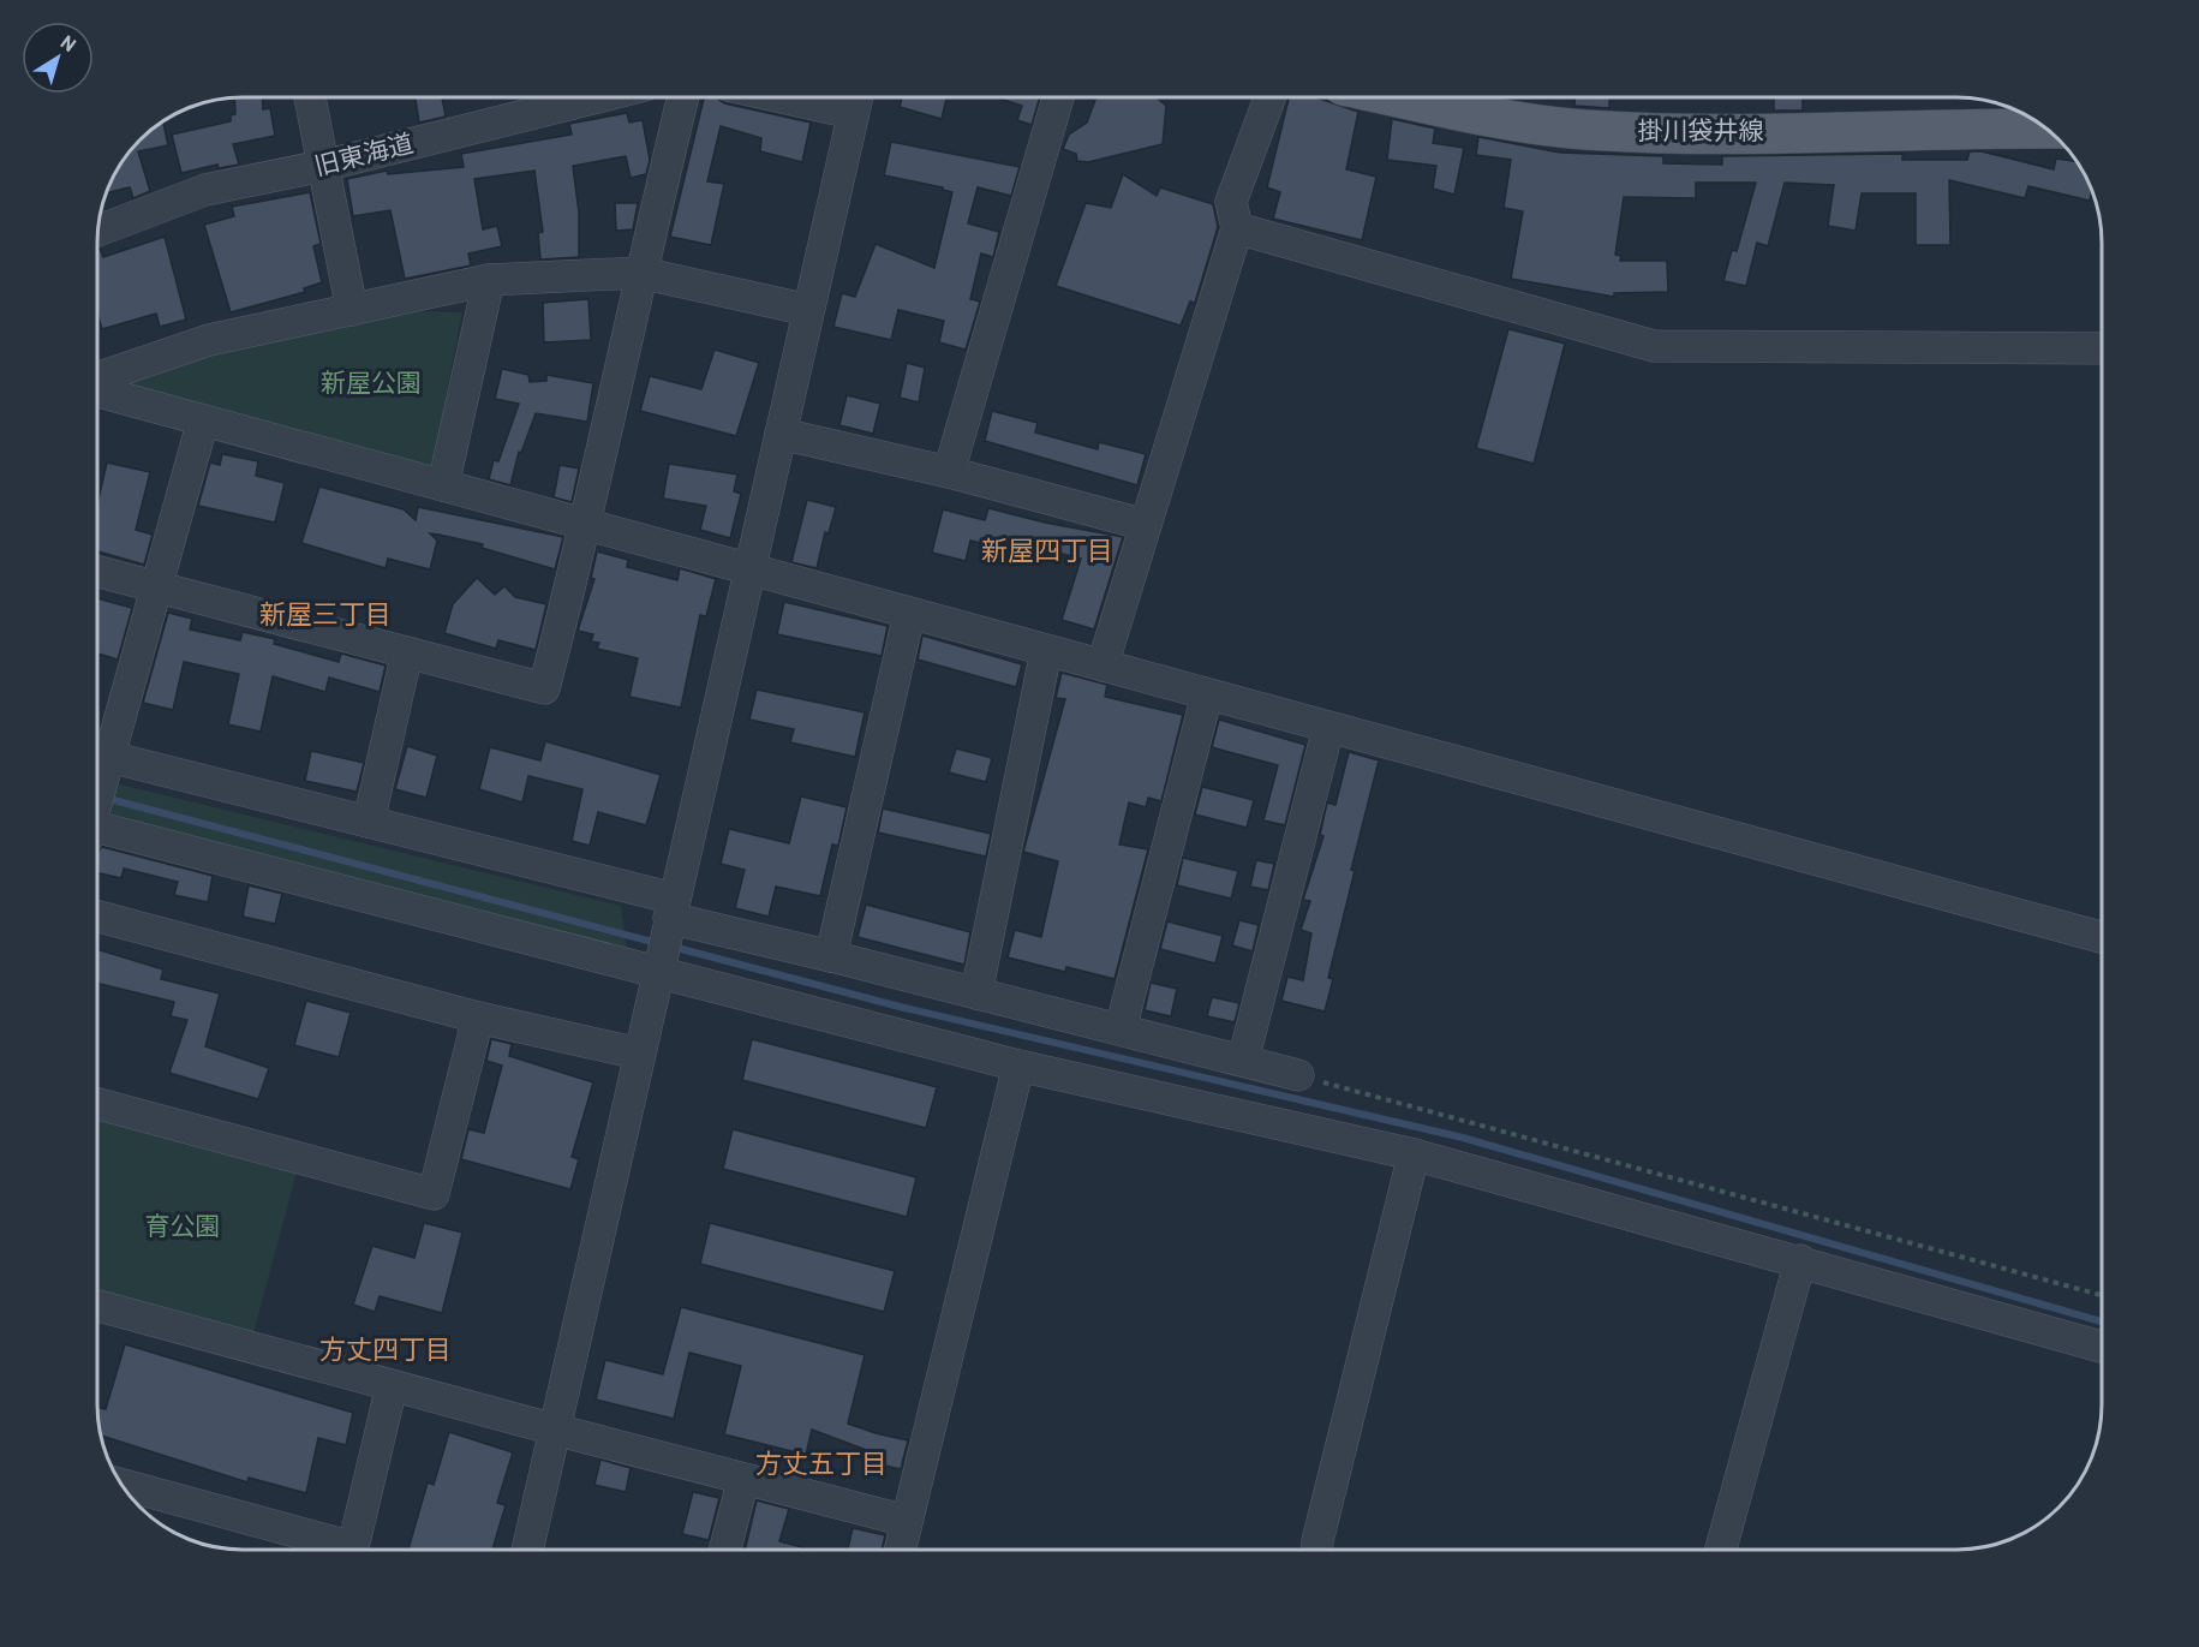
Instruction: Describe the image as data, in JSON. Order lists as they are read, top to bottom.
{
  "streets": {
    "main road": ["掛川袋井線"],
    "street": ["旧東海道"]
  },
  "districts": [
    "新屋四丁目",
    "新屋三丁目",
    "方丈四丁目",
    "方丈五丁目"
  ],
  "parks": ["新屋公園", "育公園"],
  "north": "top right"
}
